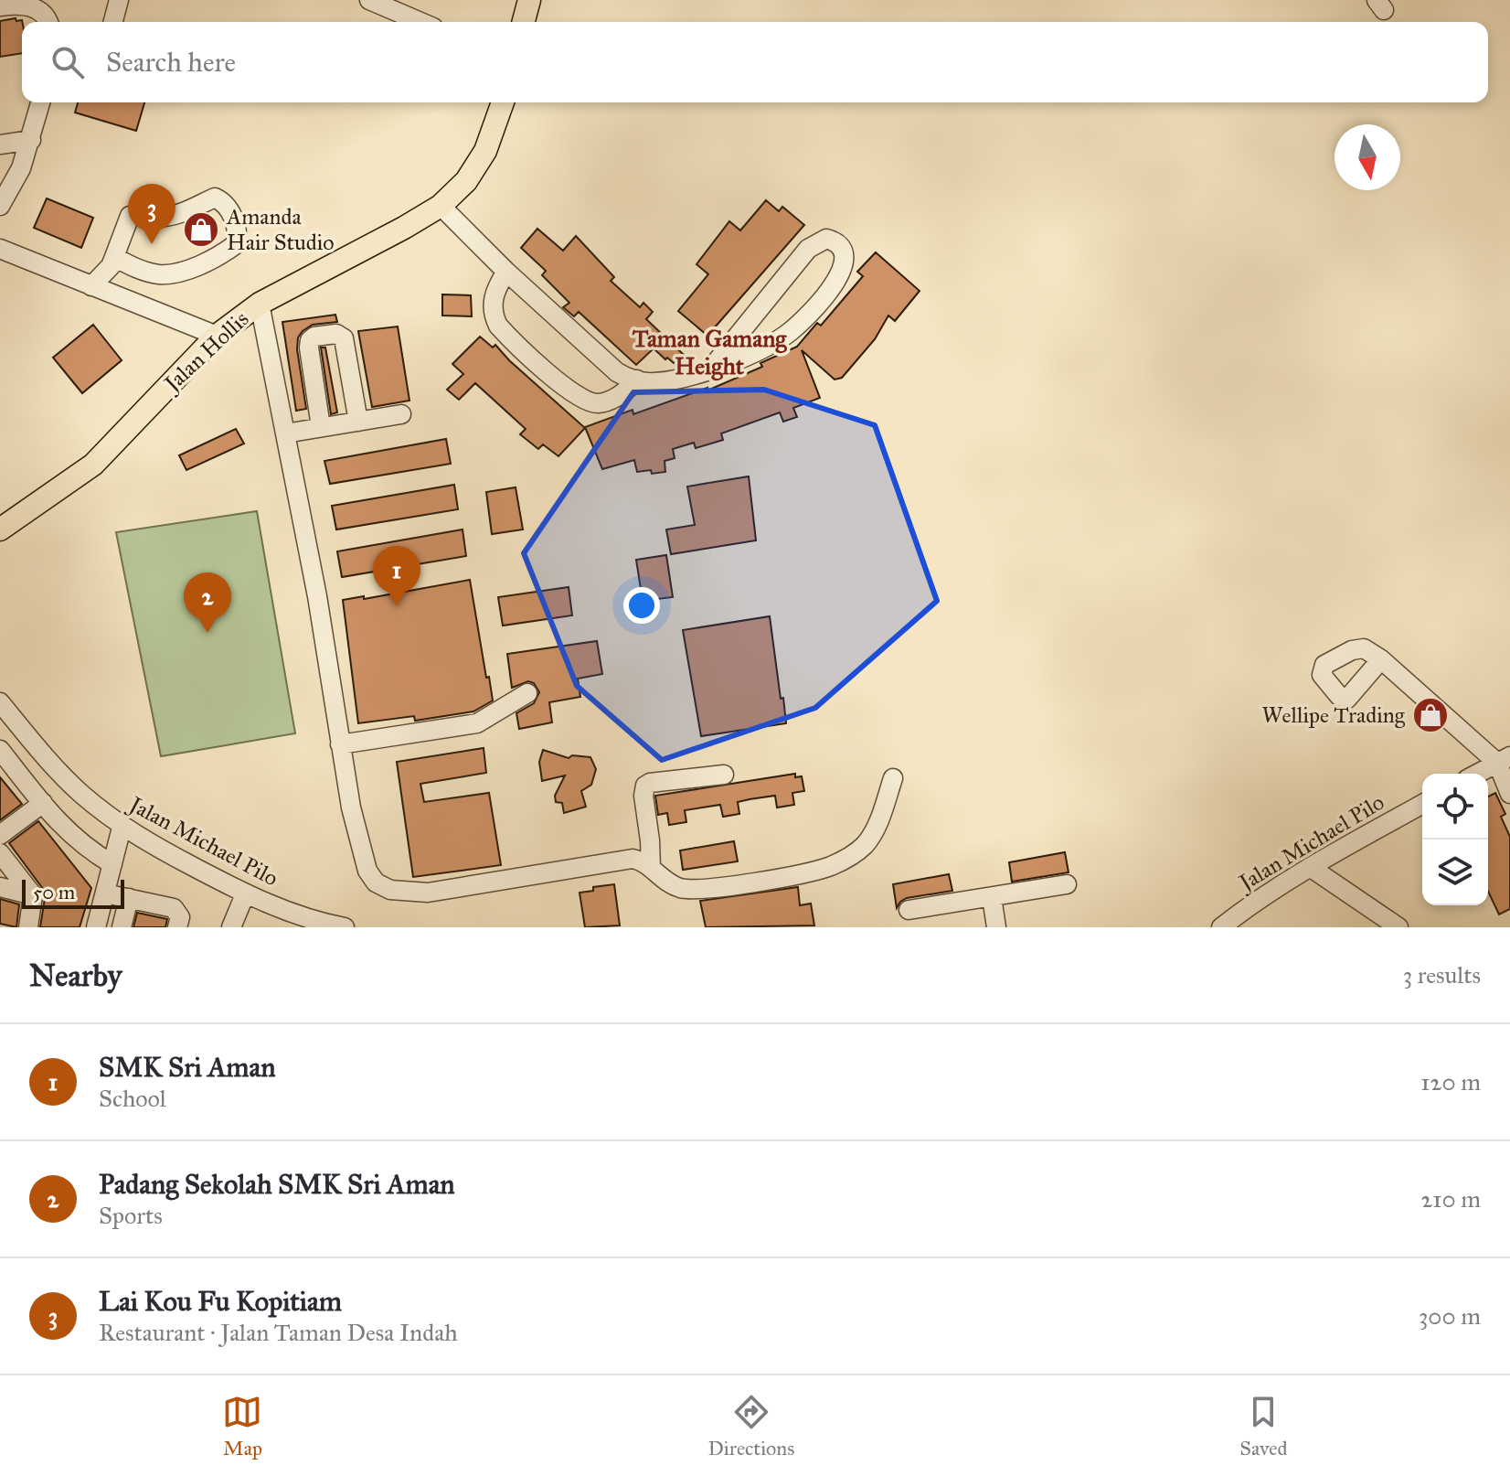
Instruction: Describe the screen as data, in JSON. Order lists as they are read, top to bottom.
{
  "streets": {
    "main road": ["Jalan Hollis"],
    "street": ["Jalan Michael Pilo"]
  },
  "districts": ["Taman Gamang Height"],
  "places": {
    "shop": ["Amanda Hair Studio", "Wellipe Trading"]
  },
  "scale_bar": "50 m",
  "north": "bottom",
  "page": {
    "search": "Search here",
    "pins": ["3", "1", "2"],
    "scale": "50 m",
    "heading": ["Nearby", "3 results"],
    "list": [
      {
        "mark": "1",
        "name": "SMK Sri Aman",
        "note": "School",
        "value": "120 m"
      },
      {
        "mark": "2",
        "name": "Padang Sekolah SMK Sri Aman",
        "note": "Sports",
        "value": "210 m"
      },
      {
        "mark": "3",
        "name": "Lai Kou Fu Kopitiam",
        "note": "Restaurant · Jalan Taman Desa Indah",
        "value": "300 m"
      }
    ],
    "nav": ["Map", "Directions", "Saved"]
  }
}
